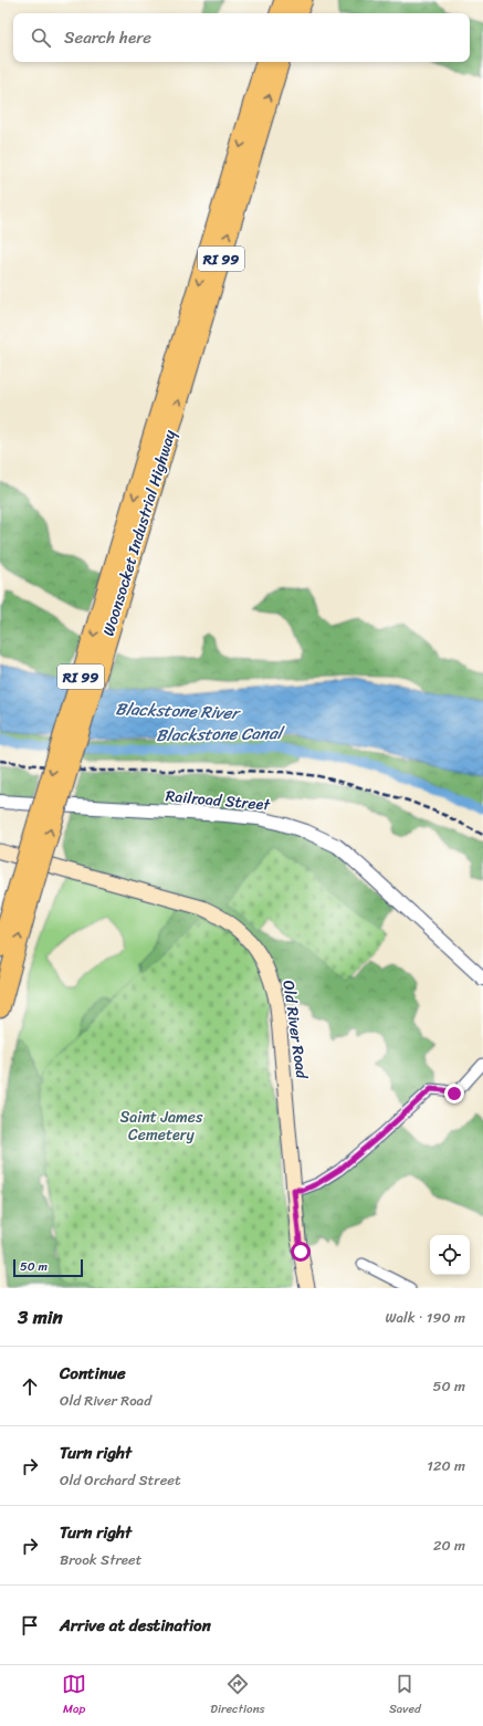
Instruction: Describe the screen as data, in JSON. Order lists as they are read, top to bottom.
{
  "streets": {
    "highway": ["RI 99", "Woonsocket Industrial Highway"],
    "main road": ["Old River Road"],
    "street": ["Railroad Street"]
  },
  "water": ["Blackstone River", "Blackstone Canal"],
  "parks": ["Saint James Cemetery"],
  "scale_bar": "50 m",
  "page": {
    "search": "Search here",
    "scale": "50 m",
    "heading": ["3 min", "Walk · 190 m"],
    "list": [
      ["Continue", "Old River Road", "50 m"],
      ["Turn right", "Old Orchard Street", "120 m"],
      ["Turn right", "Brook Street", "20 m"],
      "Arrive at destination"
    ],
    "nav": ["Map", "Directions", "Saved"]
  }
}
